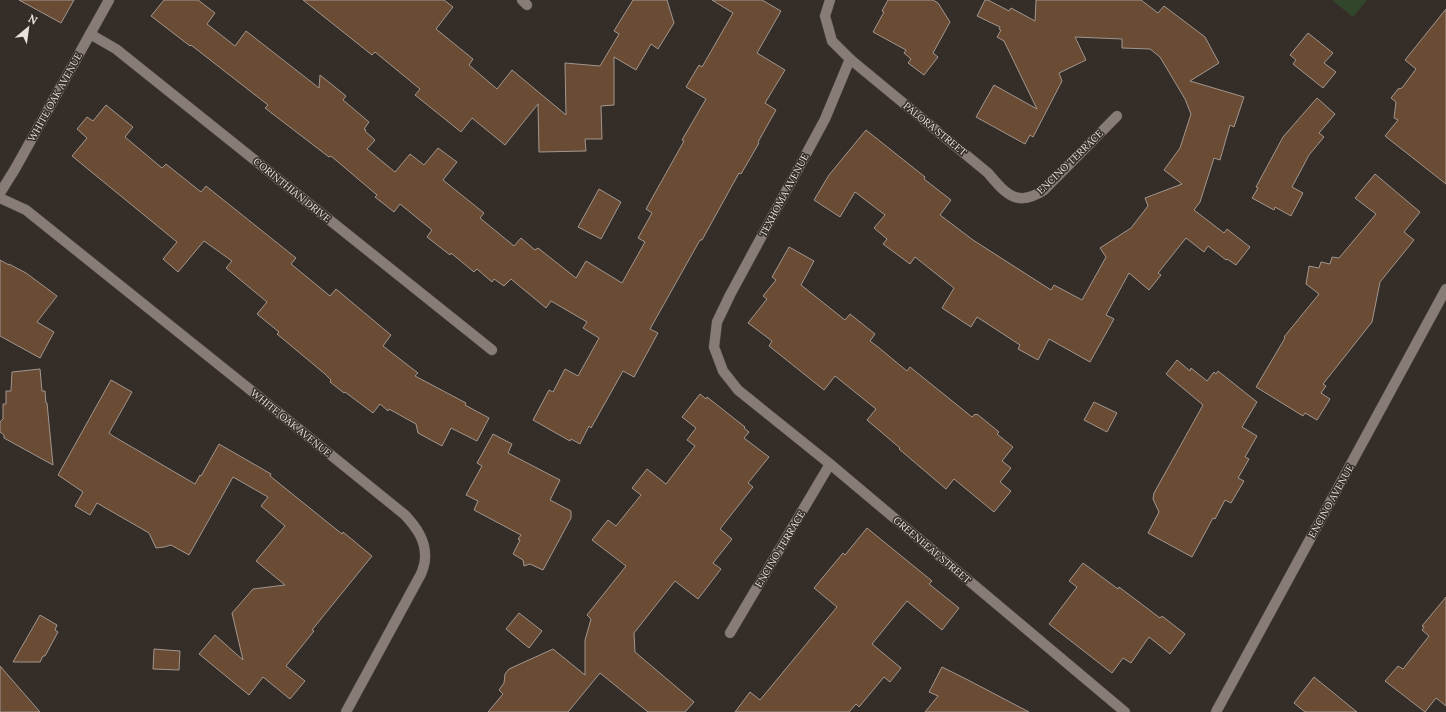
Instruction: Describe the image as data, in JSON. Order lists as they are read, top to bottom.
{
  "streets": {
    "street": [
      "WHITE OAK AVENUE",
      "PALORA STREET",
      "ENCINO TERRACE",
      "CORINTHIAN DRIVE",
      "TEXHOMA AVENUE",
      "ENCINO AVENUE",
      "GREENLEAF STREET"
    ]
  },
  "crossings": [
    ["WHITE OAK AVENUE", "CORINTHIAN DRIVE"],
    ["PALORA STREET", "ENCINO TERRACE"],
    ["PALORA STREET", "TEXHOMA AVENUE"],
    ["ENCINO TERRACE", "GREENLEAF STREET"],
    ["TEXHOMA AVENUE", "GREENLEAF STREET"]
  ],
  "north": "top right"
}
